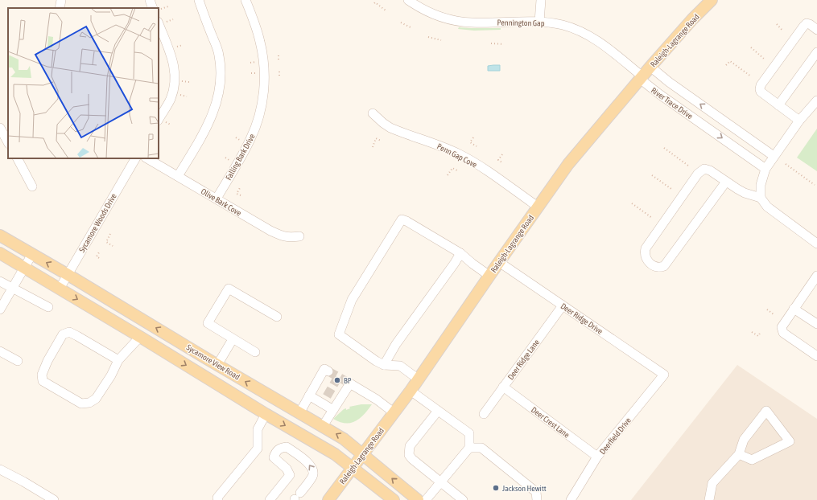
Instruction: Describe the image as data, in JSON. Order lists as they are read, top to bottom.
{
  "streets": {
    "main road": ["Raleigh-Lagrange Road", "Sycamore View Road"],
    "street": [
      "Pennington Gap",
      "River Trace Drive",
      "Penn Gap Cove",
      "Falling Bark Drive",
      "Olive Bark Cove",
      "Sycamore Woods Drive",
      "Deer Ridge Drive",
      "Deer Ridge Lane",
      "Deer Crest Lane",
      "Deerfield Drive"
    ]
  },
  "crossings": [
    ["Pennington Gap", "Raleigh-Lagrange Road"],
    ["Pennington Gap", "River Trace Drive"],
    ["Raleigh-Lagrange Road", "River Trace Drive"],
    ["Raleigh-Lagrange Road", "Penn Gap Cove"],
    ["Raleigh-Lagrange Road", "Deer Ridge Drive"],
    ["Raleigh-Lagrange Road", "Sycamore View Road"],
    ["Falling Bark Drive", "Olive Bark Cove"],
    ["Sycamore Woods Drive", "Sycamore View Road"],
    ["Deer Ridge Drive", "Deer Ridge Lane"],
    ["Deer Ridge Drive", "Deerfield Drive"],
    ["Deer Ridge Lane", "Deer Crest Lane"],
    ["Deer Crest Lane", "Deerfield Drive"]
  ],
  "places": ["BP", "Jackson Hewitt"]
}
